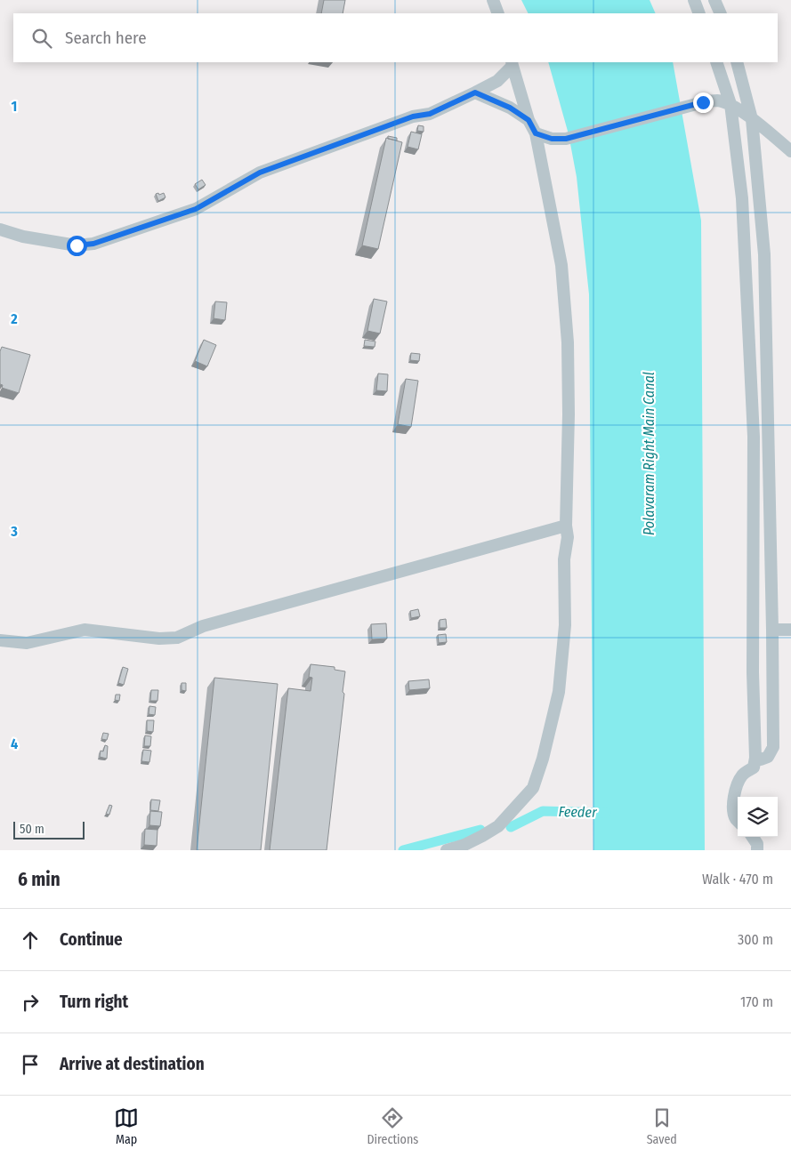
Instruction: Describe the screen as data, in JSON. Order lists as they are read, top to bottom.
{
  "water": ["Polavaram Right Main Canal", "Feeder"],
  "scale_bar": "50 m",
  "page": {
    "search": "Search here",
    "scale": "50 m",
    "heading": ["6 min", "Walk · 470 m"],
    "list": [
      ["Continue", "300 m"],
      ["Turn right", "170 m"],
      "Arrive at destination"
    ],
    "nav": ["Map", "Directions", "Saved"]
  },
  "grid": {
    "rows": [
      "1",
      "2",
      "3",
      "4"
    ]
  }
}
